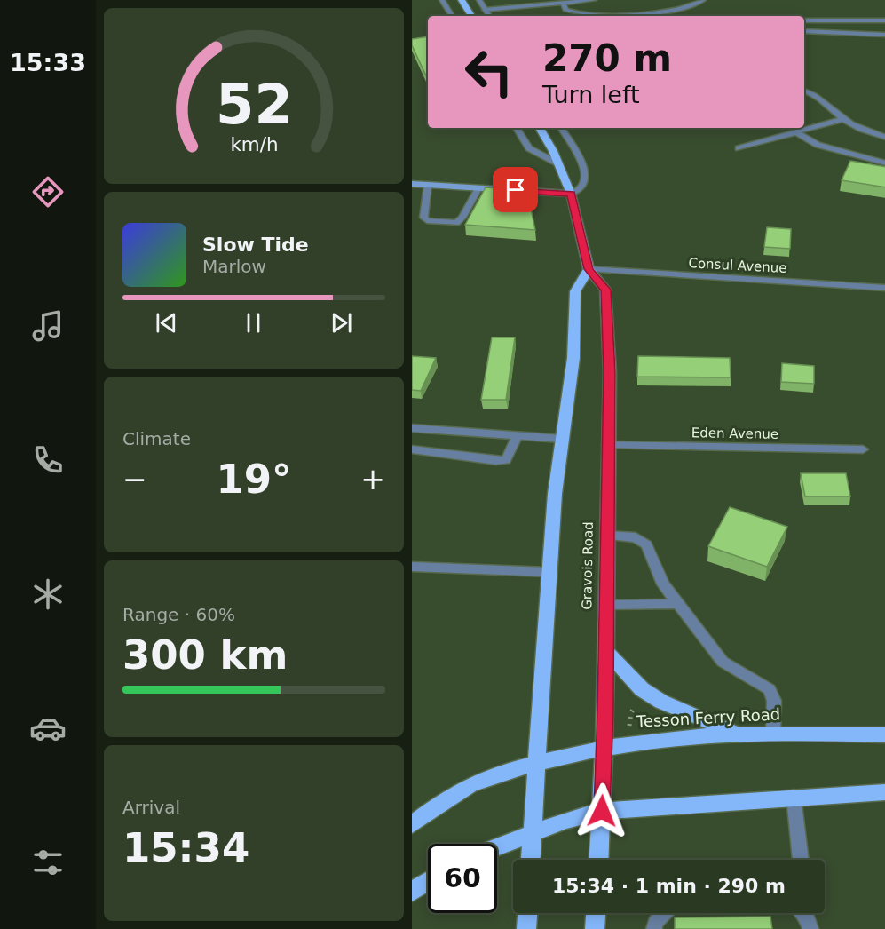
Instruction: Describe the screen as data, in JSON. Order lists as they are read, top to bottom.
{
  "streets": {
    "main road": ["Gravois Road", "Tesson Ferry Road"],
    "street": ["Consul Avenue", "Eden Avenue"]
  },
  "crossings": [
    ["Consul Avenue", "Gravois Road"],
    ["Eden Avenue", "Gravois Road"],
    ["Gravois Road", "Tesson Ferry Road"]
  ],
  "page": {
    "tabs": "15:33",
    "turn": ["270 m", "Turn left"],
    "song": ["Slow Tide", "Marlow"],
    "tile": [
      "Climate",
      ["Range · 60%", "300 km"],
      ["Arrival", "15:34"]
    ],
    "heat": ["−", "19°", "+"],
    "limit": "60",
    "trip": "15:34 · 1 min · 290 m",
    "gauge": ["52", "km/h"]
  }
}
